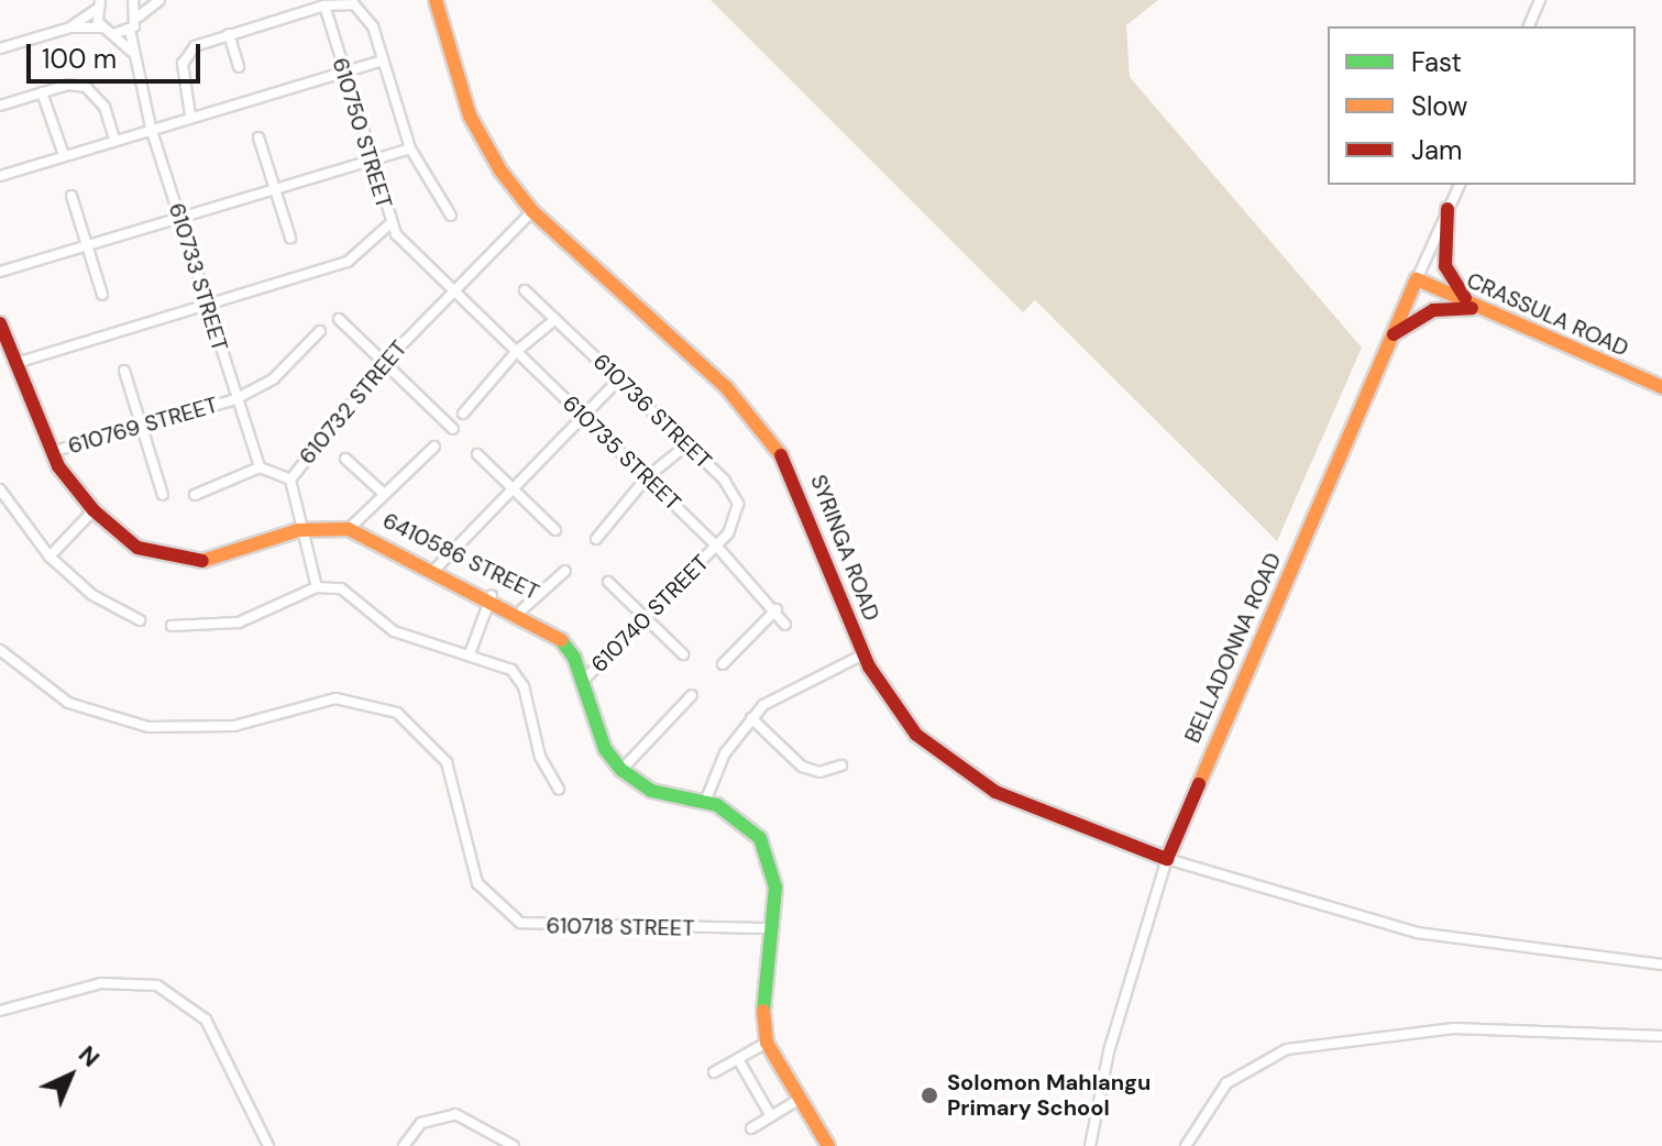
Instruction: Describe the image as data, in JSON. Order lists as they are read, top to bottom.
{
  "streets": {
    "street": [
      "610750 STREET",
      "610733 STREET",
      "CRASSULA ROAD",
      "610732 STREET",
      "610736 STREET",
      "610769 STREET",
      "610735 STREET",
      "SYRINGA ROAD",
      "6410586 STREET",
      "610740 STREET",
      "BELLADONNA ROAD",
      "610718 STREET"
    ]
  },
  "crossings": [
    ["610750 STREET", "610732 STREET"],
    ["610750 STREET", "610735 STREET"],
    ["610733 STREET", "610769 STREET"],
    ["CRASSULA ROAD", "BELLADONNA ROAD"],
    ["610732 STREET", "610735 STREET"],
    ["610732 STREET", "SYRINGA ROAD"],
    ["610732 STREET", "6410586 STREET"],
    ["610736 STREET", "610735 STREET"],
    ["610736 STREET", "610740 STREET"],
    ["610769 STREET", "6410586 STREET"],
    ["610735 STREET", "610740 STREET"],
    ["SYRINGA ROAD", "BELLADONNA ROAD"],
    ["6410586 STREET", "610740 STREET"],
    ["6410586 STREET", "610718 STREET"]
  ],
  "places": ["Solomon Mahlangu Primary School"],
  "legend": ["Fast", "Slow", "Jam"],
  "scale_bar": "100 m",
  "north": "top right"
}
